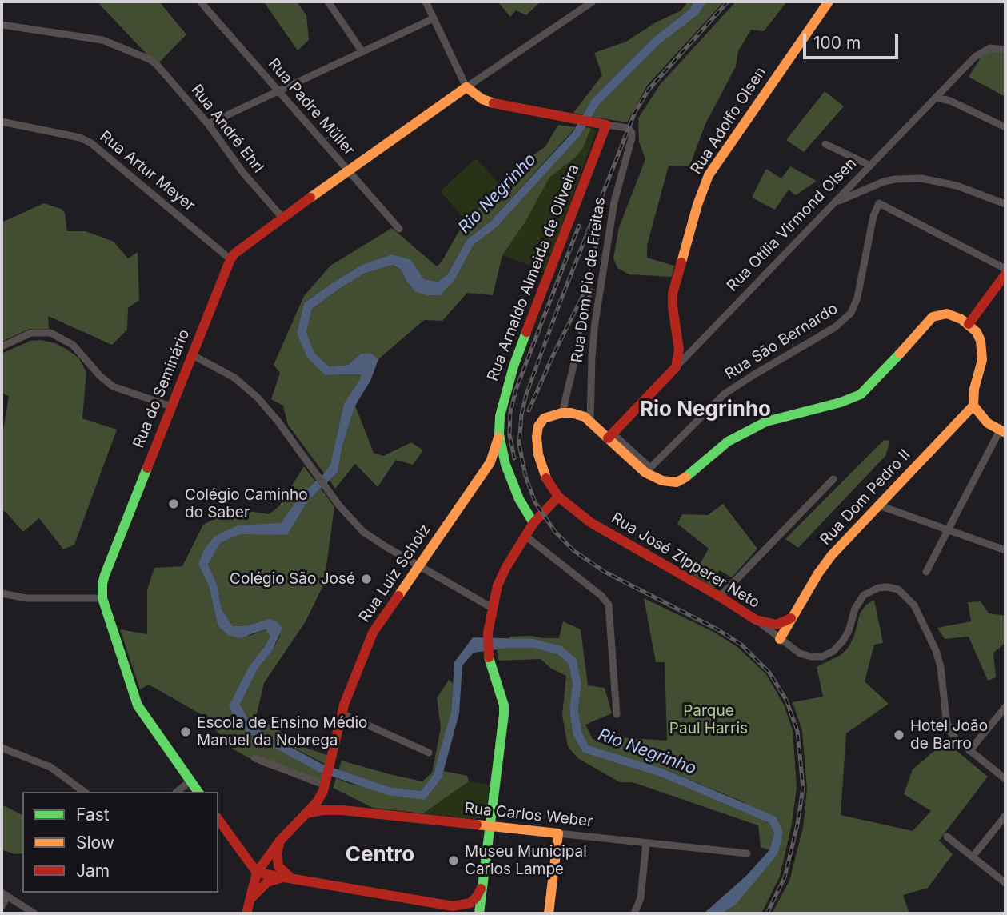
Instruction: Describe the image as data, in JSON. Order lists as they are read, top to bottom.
{
  "streets": {
    "main road": [
      "Rua Adolfo Olsen",
      "Rua Otília Virmond Olsen",
      "Rua Arnaldo Almeida de Oliveira",
      "Rua Dom Pio de Freitas",
      "Rua do Seminário",
      "Rua Dom Pedro II",
      "Rua José Zipperer Neto",
      "Rua Luiz Scholz",
      "Rua Carlos Weber"
    ],
    "street": [
      "Rua Padre Müller",
      "Rua André Ehrl",
      "Rua Artur Meyer",
      "Rua São Bernardo"
    ]
  },
  "crossings": [
    ["Rua Padre Müller", "Rua do Seminário"],
    ["Rua Adolfo Olsen", "Rua Otília Virmond Olsen"],
    ["Rua André Ehrl", "Rua do Seminário"],
    ["Rua Artur Meyer", "Rua do Seminário"],
    ["Rua Arnaldo Almeida de Oliveira", "Rua Dom Pio de Freitas"],
    ["Rua Arnaldo Almeida de Oliveira", "Rua Luiz Scholz"],
    ["Rua Dom Pio de Freitas", "Rua do Seminário"],
    ["Rua Dom Pedro II", "Rua José Zipperer Neto"]
  ],
  "districts": ["Rio Negrinho", "Centro"],
  "water": ["Rio Negrinho"],
  "parks": ["Parque Paul Harris"],
  "places": [
    "Colégio Caminho do Saber",
    "Colégio São José",
    "Escola de Ensino Médio Manuel da Nobrega",
    "Hotel João de Barro",
    "Museu Municipal Carlos Lampe"
  ],
  "legend": ["Fast", "Slow", "Jam"],
  "scale_bar": "100 m"
}
